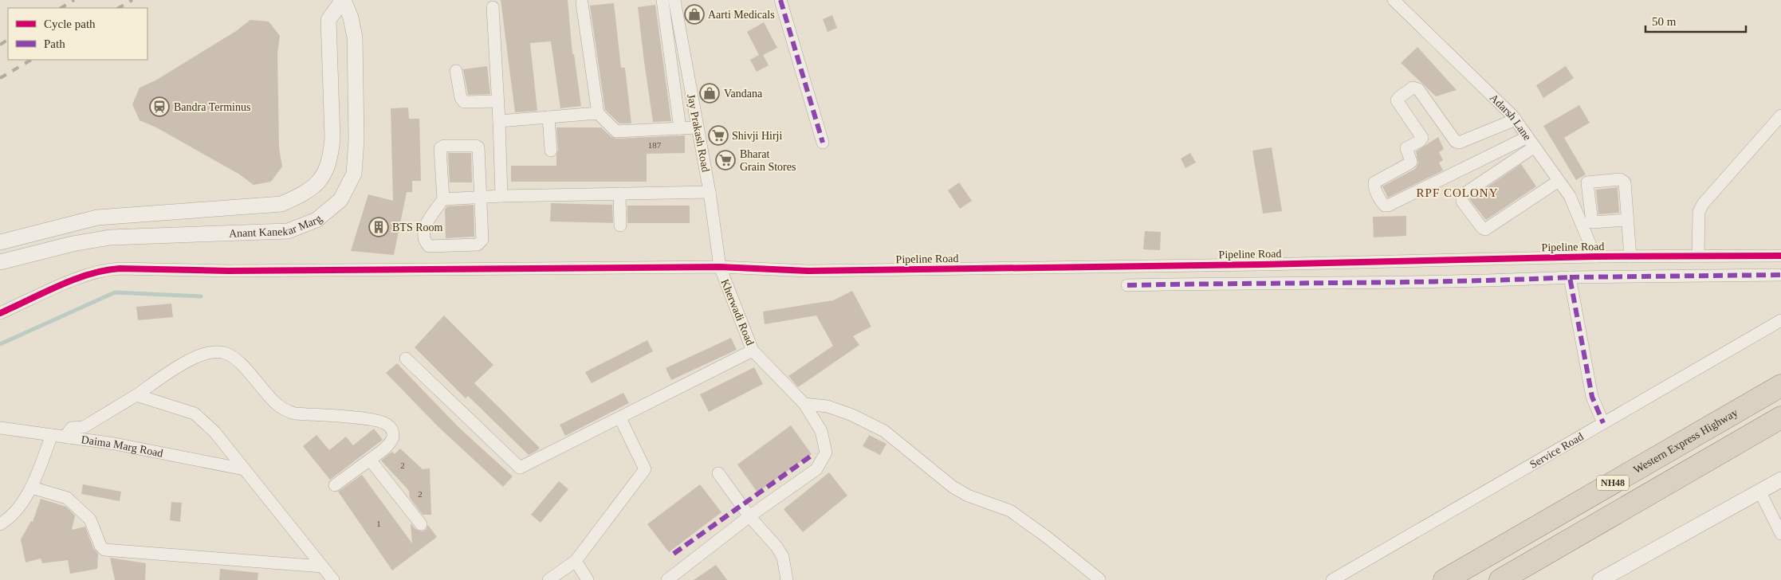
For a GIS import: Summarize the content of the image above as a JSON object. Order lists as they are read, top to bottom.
{
  "streets": {
    "highway": ["Western Express Highway", "NH48"],
    "street": [
      "Adarsh Lane",
      "Jay Prakash Road",
      "Anant Kanekar Marg",
      "Pipeline Road",
      "Kherwadi Road",
      "Daima Marg Road",
      "Service Road"
    ]
  },
  "crossings": [
    ["Adarsh Lane", "Pipeline Road"],
    ["Jay Prakash Road", "Pipeline Road"],
    ["Jay Prakash Road", "Kherwadi Road"],
    ["Pipeline Road", "Kherwadi Road"]
  ],
  "districts": ["RPF COLONY"],
  "places": {
    "shop": ["Aarti Medicals", "Vandana"],
    "station": ["Bandra Terminus"],
    "supermarket": ["Shivji Hirji", "Bharat Grain Stores"],
    "building": ["BTS Room"]
  },
  "house_numbers": [
    "187",
    "2",
    "2",
    "1"
  ],
  "legend": ["Cycle path", "Path"],
  "scale_bar": "50 m"
}
